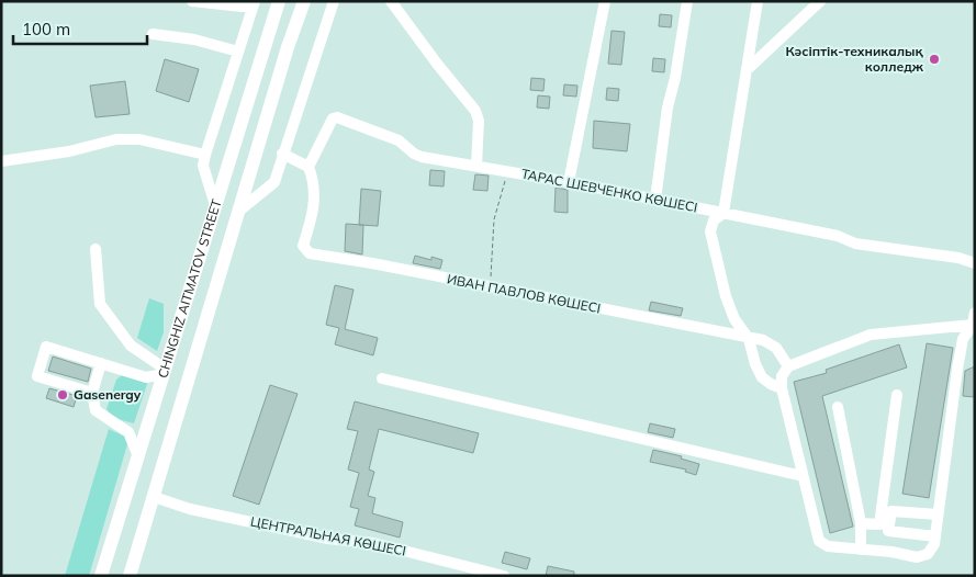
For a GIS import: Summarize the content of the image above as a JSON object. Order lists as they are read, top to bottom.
{
  "streets": {
    "main road": ["CHINGHIZ AITMATOV STREET"],
    "street": ["ТАРАС ШЕВЧЕНКО КӨШЕСІ", "ИВАН ПАВЛОВ КӨШЕСІ", "ЦЕНТРАЛЬНАЯ КӨШЕСІ"]
  },
  "crossings": [
    ["ТАРАС ШЕВЧЕНКО КӨШЕСІ", "ИВАН ПАВЛОВ КӨШЕСІ"],
    ["CHINGHIZ AITMATOV STREET", "ЦЕНТРАЛЬНАЯ КӨШЕСІ"]
  ],
  "places": ["Кәсіптік-техникалық колледж", "Gasenergy"],
  "scale_bar": "100 m"
}
